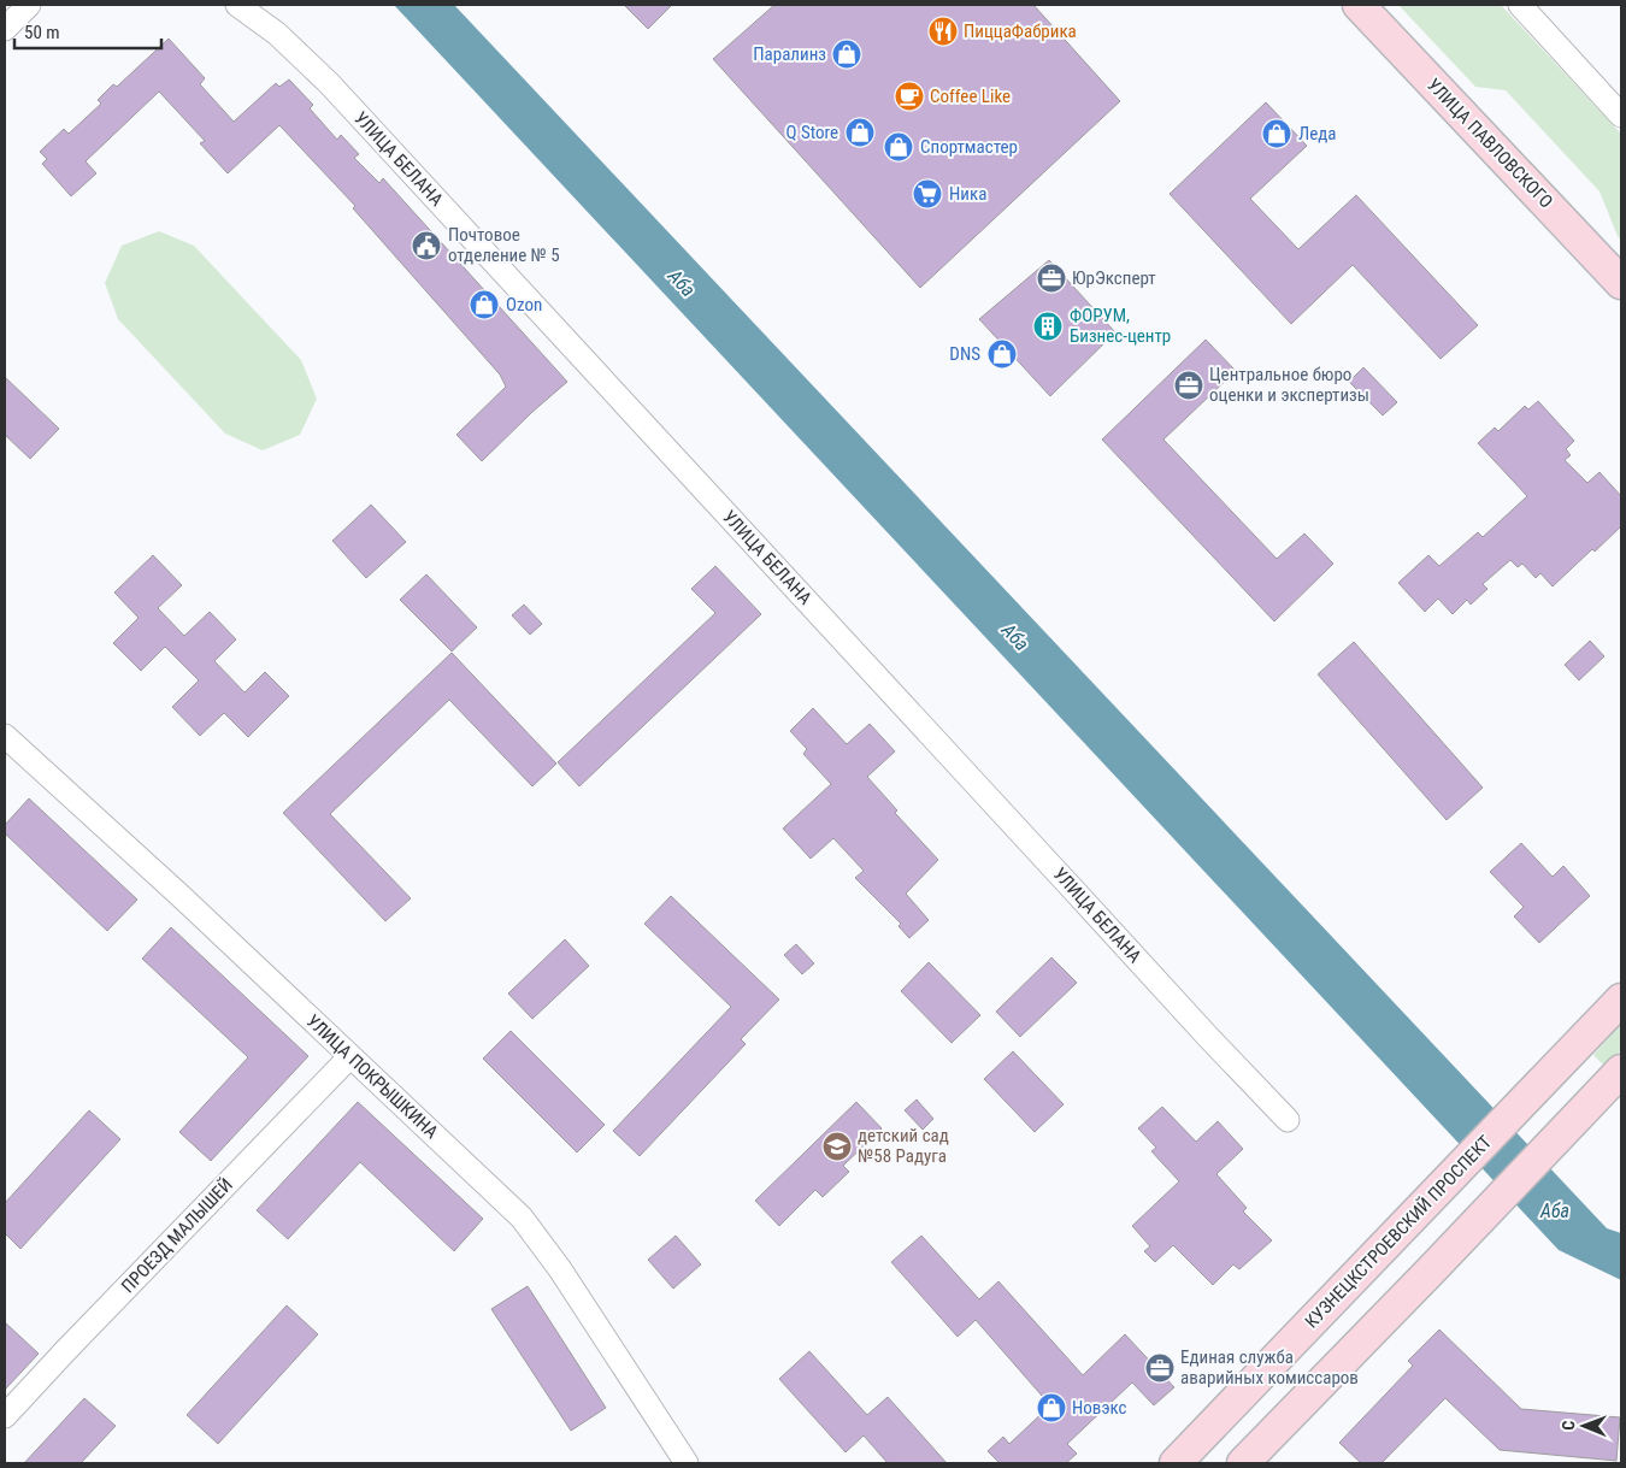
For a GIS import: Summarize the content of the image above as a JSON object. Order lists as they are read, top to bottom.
{
  "streets": {
    "main road": ["УЛИЦА ПАВЛОВСКОГО", "КУЗНЕЦКСТРОЕВСКИЙ ПРОСПЕКТ"],
    "street": ["УЛИЦА БЕЛАНА", "УЛИЦА ПОКРЫШКИНА", "ПРОЕЗД МАЛЫШЕЙ"]
  },
  "crossings": [
    ["УЛИЦА ПОКРЫШКИНА", "ПРОЕЗД МАЛЫШЕЙ"]
  ],
  "water": ["Аба"],
  "places": {
    "restaurant": ["ПиццаФабрика"],
    "shop": [
      "Паралинз",
      "Q Store",
      "Леда",
      "Спортмастер",
      "Ozon",
      "DNS",
      "Новэкс"
    ],
    "cafe": ["Coffee Like"],
    "supermarket": ["Ника"],
    "public building": ["Почтовое отделение № 5"],
    "office": ["ЮрЭксперт", "Центральное бюро оценки и экспертизы", "Единая служба аварийных комиссаров"],
    "building": ["ФОРУМ, Бизнес-центр"],
    "school or university": ["детский сад №58 Радуга"]
  },
  "scale_bar": "50 m",
  "north": "left"
}
